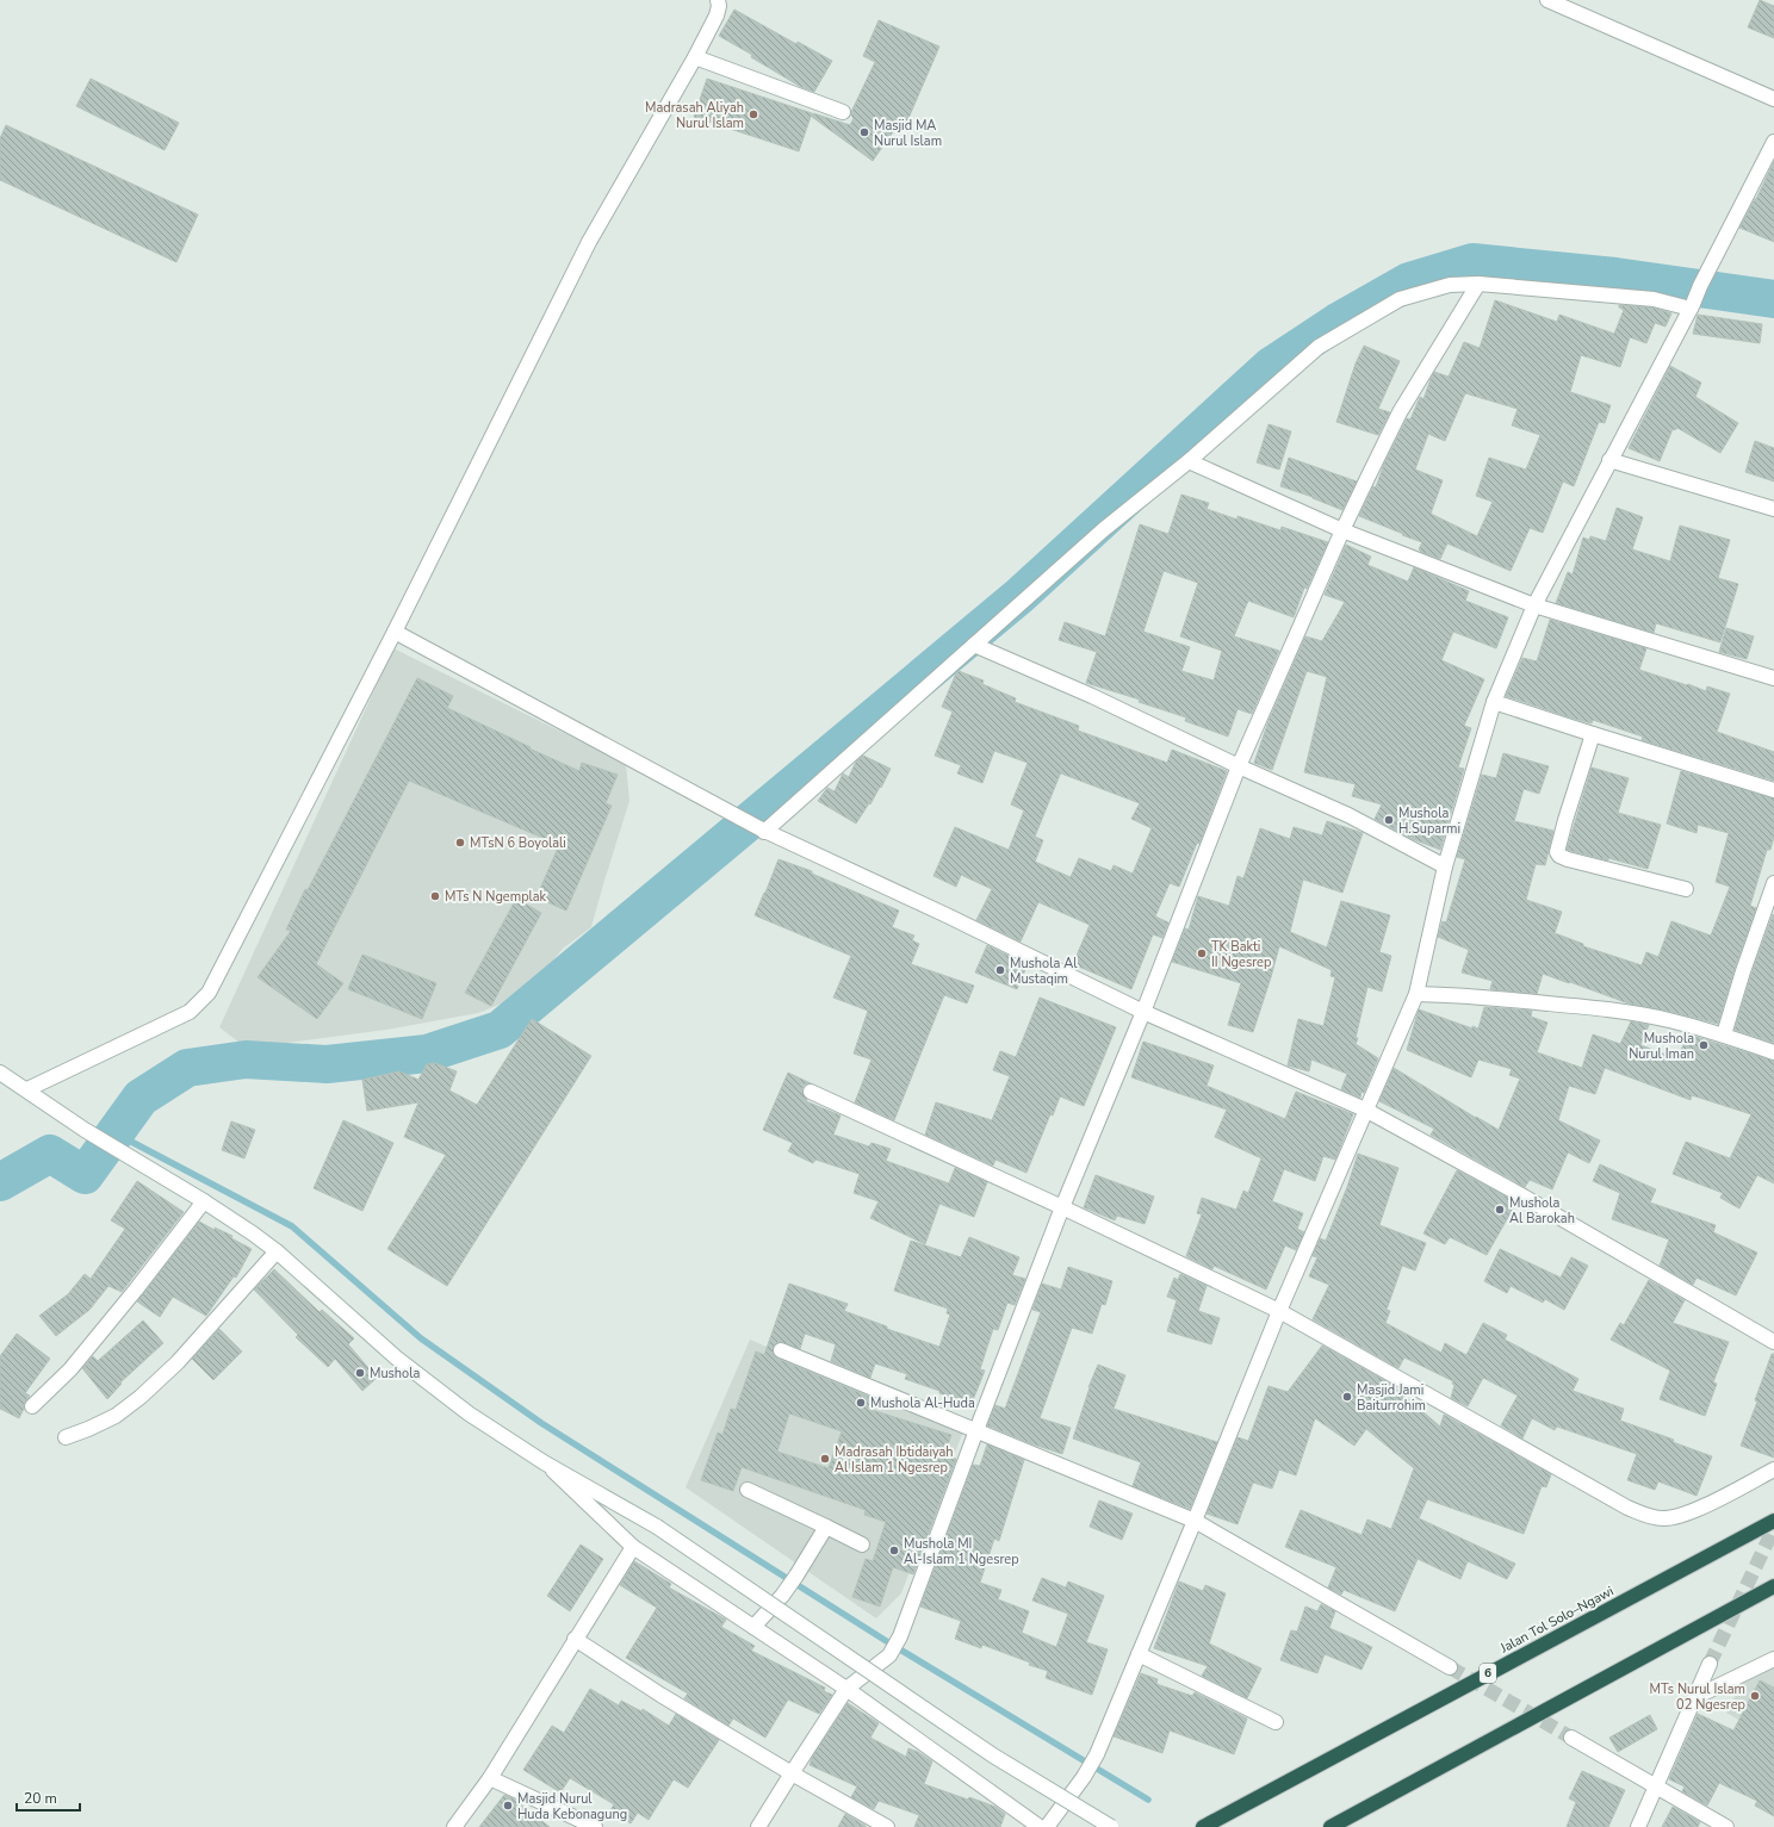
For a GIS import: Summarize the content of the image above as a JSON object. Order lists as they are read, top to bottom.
{
  "streets": {
    "highway": ["Jalan Tol Solo–Ngawi", "6"]
  },
  "places": [
    "Madrasah Aliyah Nurul Islam",
    "Masjid MA Nurul Islam",
    "Mushola H.Suparmi",
    "MTsN 6 Boyolali",
    "MTs N Ngemplak",
    "TK Bakti II Ngesrep",
    "Mushola Al Mustaqim",
    "Mushola Nurul Iman",
    "Mushola Al Barokah",
    "Mushola",
    "Masjid Jami Baiturrohim",
    "Mushola Al-Huda",
    "Madrasah Ibtidaiyah Al Islam 1 Ngesrep",
    "Mushola MI Al-Islam 1 Ngesrep",
    "MTs Nurul Islam 02 Ngesrep",
    "Masjid Nurul Huda Kebonagung"
  ],
  "scale_bar": "20 m"
}
